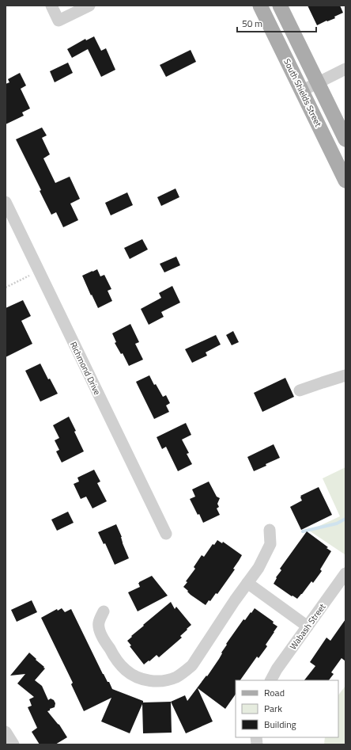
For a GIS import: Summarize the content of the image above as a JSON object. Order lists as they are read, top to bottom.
{
  "streets": {
    "main road": ["South Shields Street"],
    "street": ["Richmond Drive", "Wabash Street"]
  },
  "legend": ["Road", "Park", "Building"],
  "scale_bar": "50 m"
}
